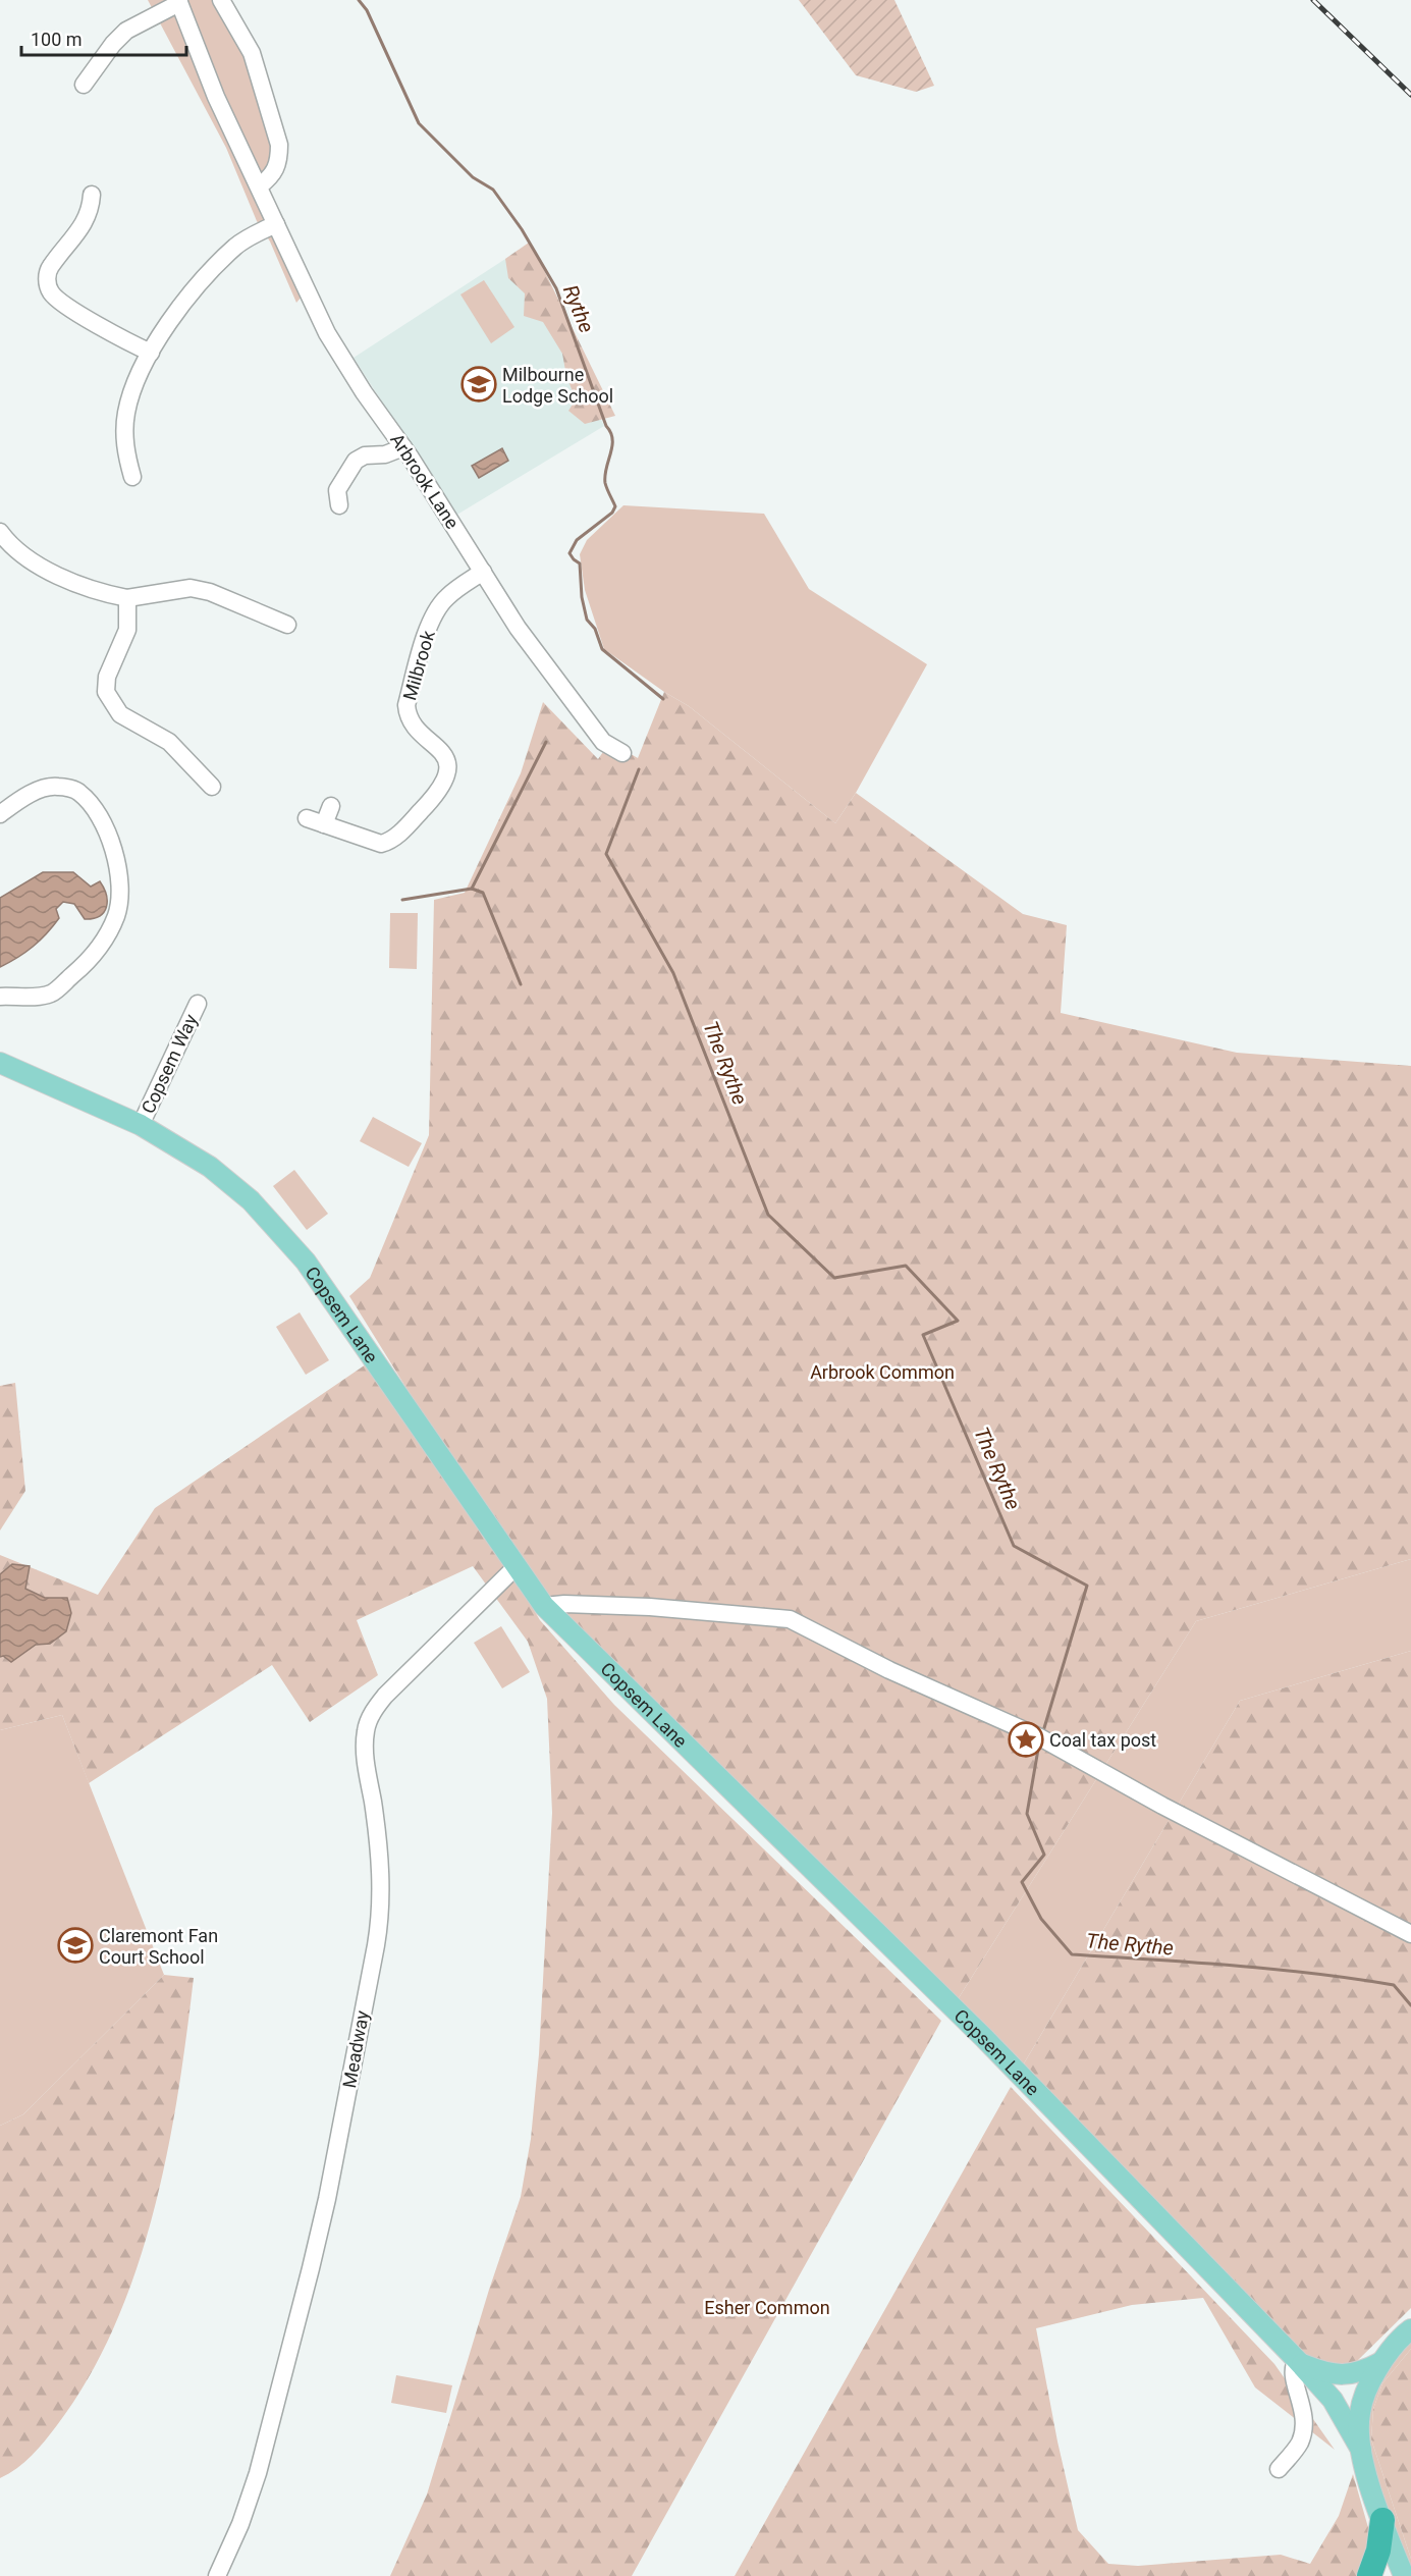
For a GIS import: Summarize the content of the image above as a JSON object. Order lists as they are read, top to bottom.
{
  "streets": {
    "main road": ["Copsem Lane"],
    "street": [
      "Arbrook Lane",
      "Milbrook",
      "Copsem Way",
      "Meadway"
    ]
  },
  "crossings": [
    ["Arbrook Lane", "Milbrook"],
    ["Copsem Way", "Copsem Lane"],
    ["Copsem Lane", "Meadway"]
  ],
  "water": ["Rythe", "The Rythe"],
  "parks": ["Arbrook Common", "Esher Common"],
  "places": {
    "school or university": ["Milbourne Lodge School", "Claremont Fan Court School"],
    "place": ["Coal tax post"]
  },
  "scale_bar": "100 m"
}
